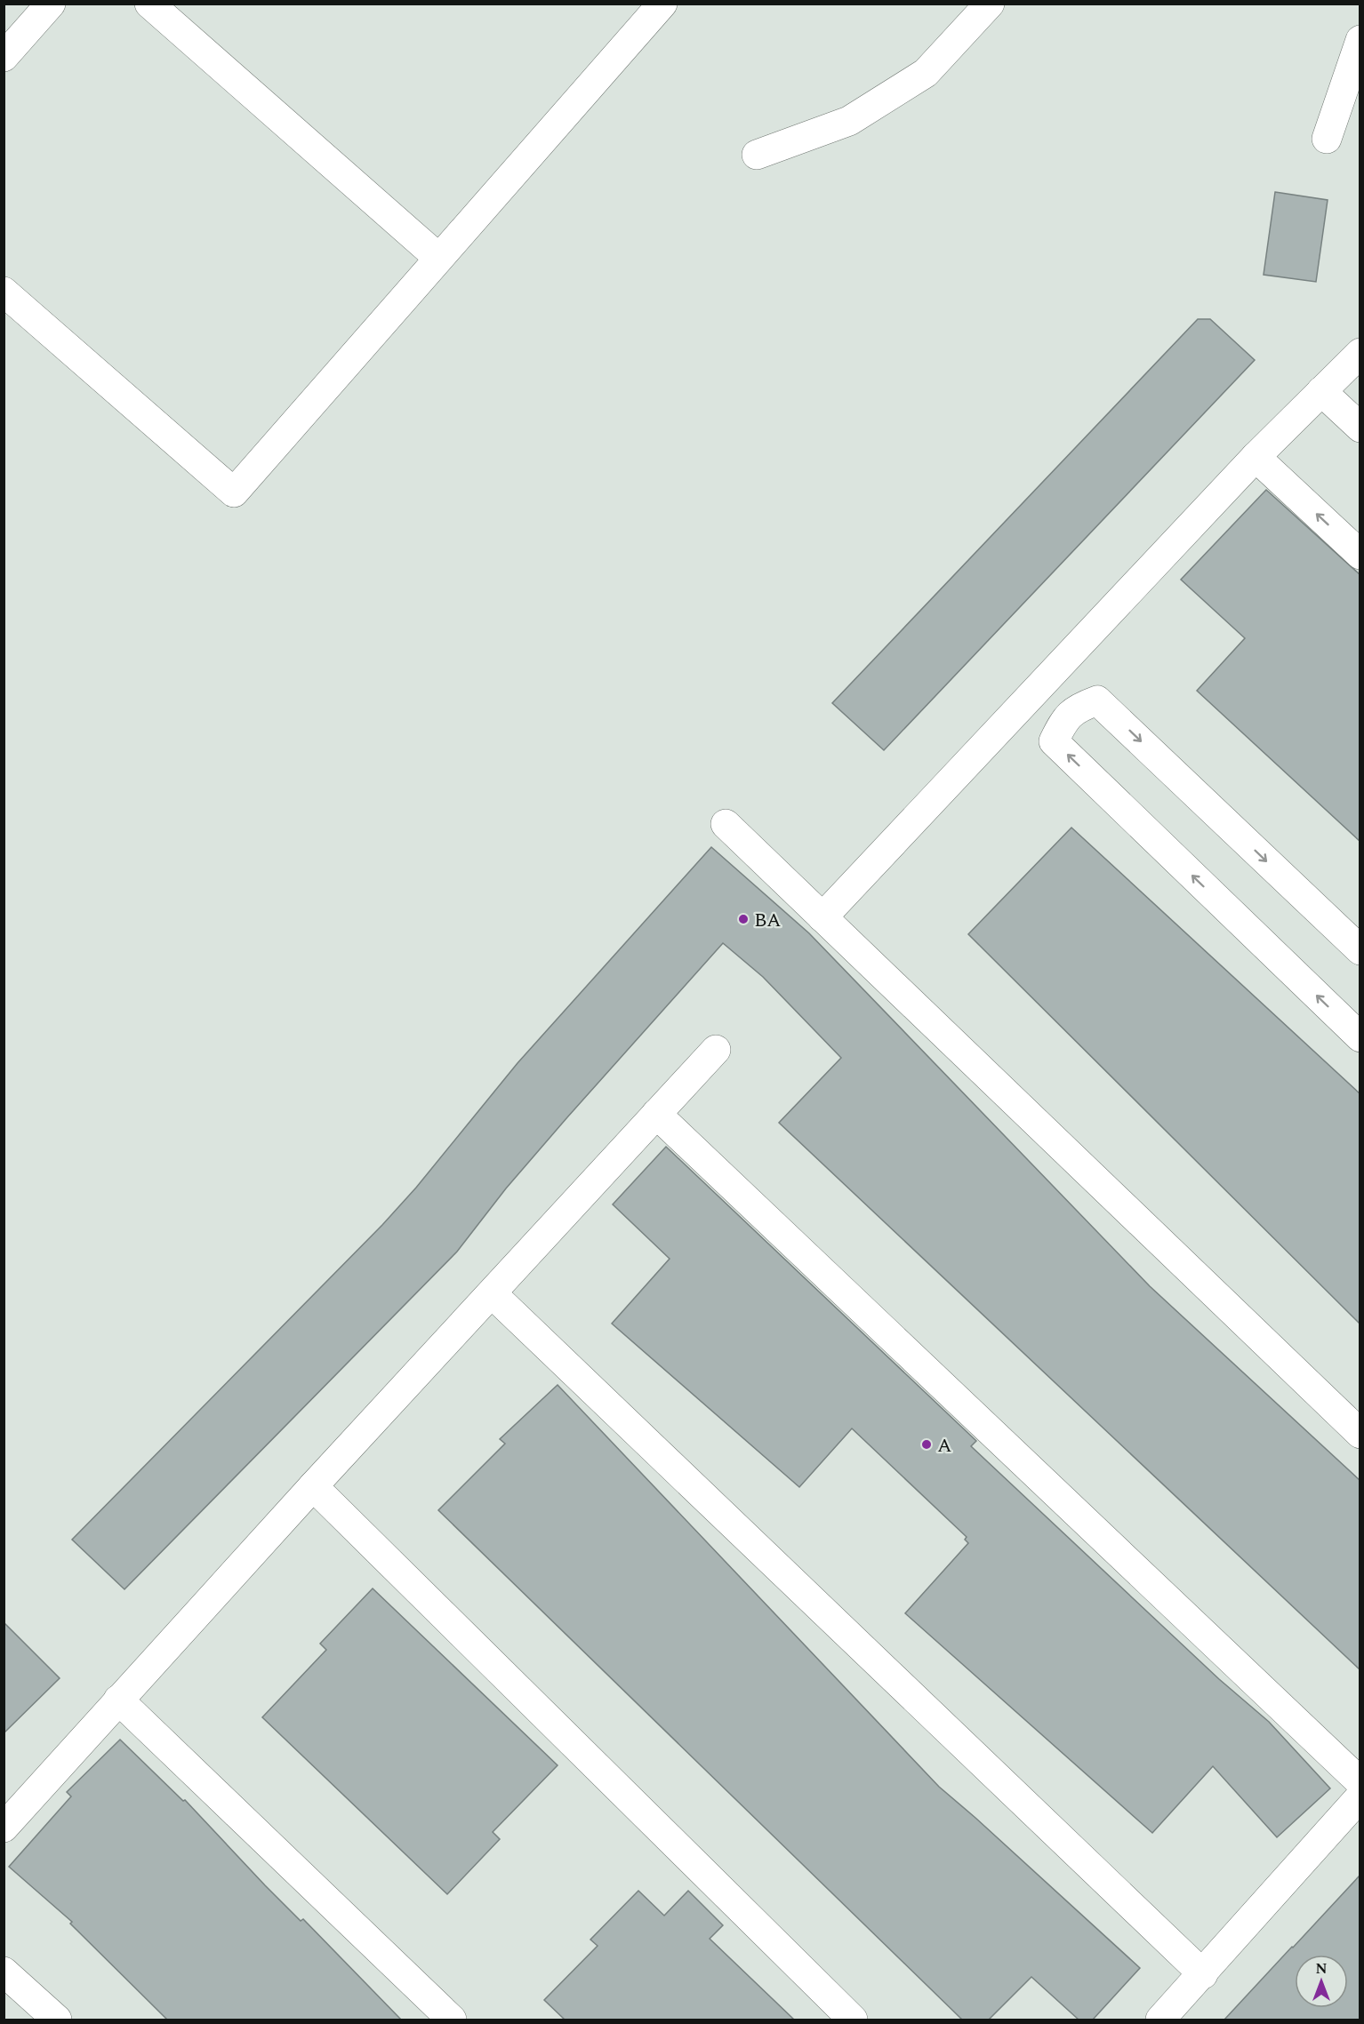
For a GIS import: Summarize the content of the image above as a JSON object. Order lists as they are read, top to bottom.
{
  "places": ["BA", "A"],
  "north": "top"
}
